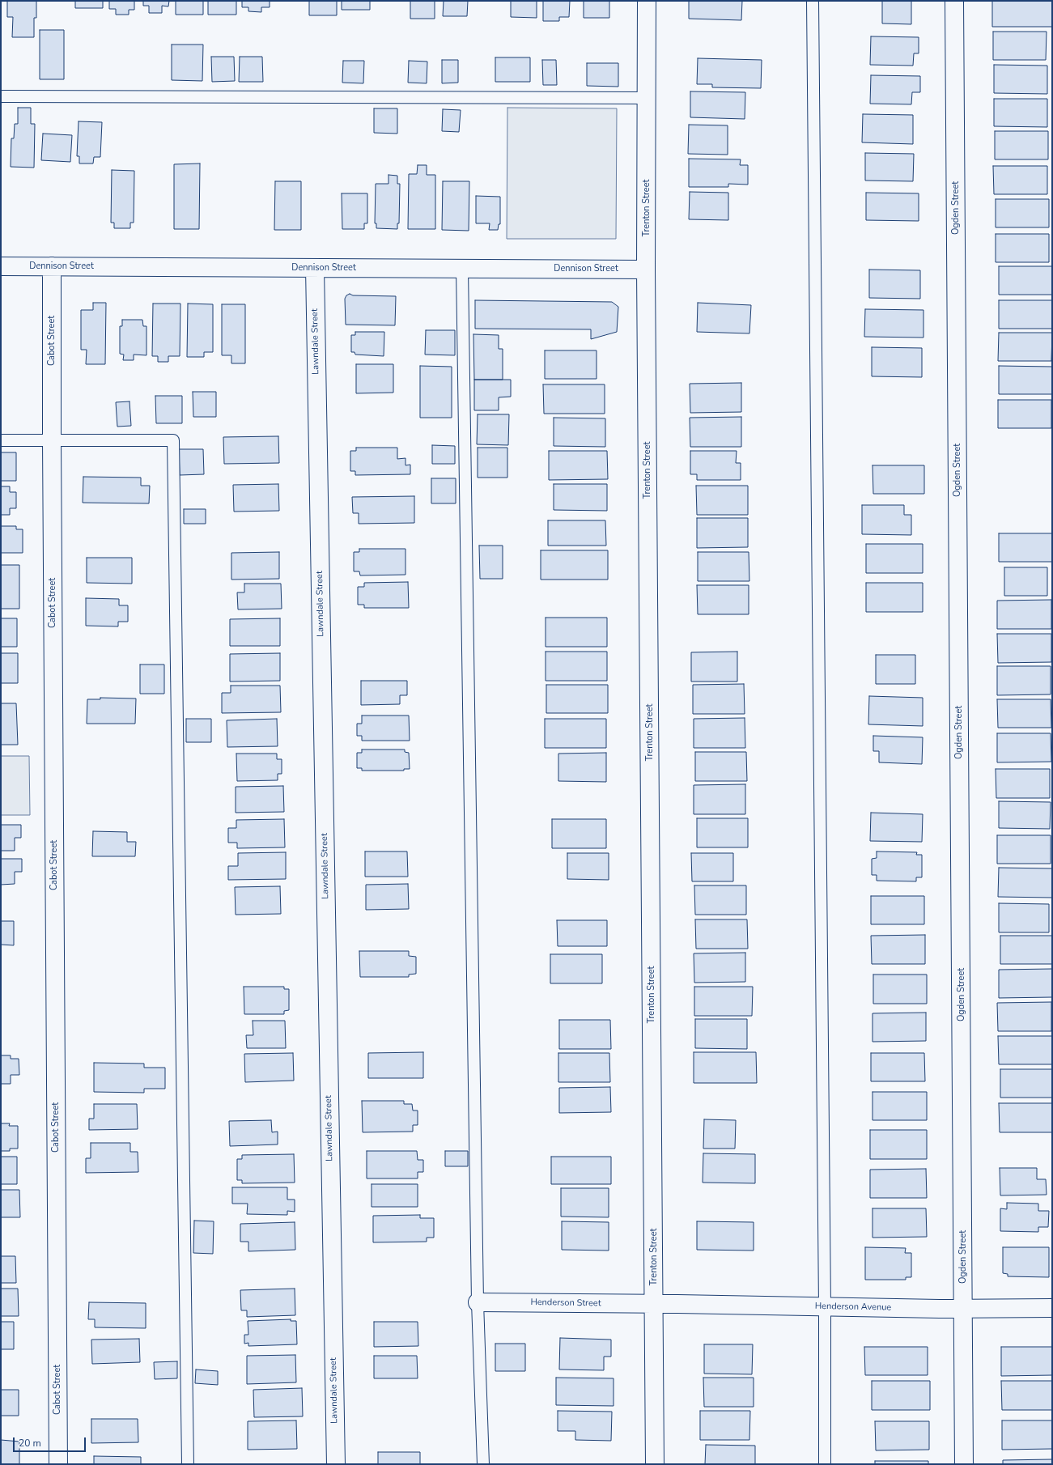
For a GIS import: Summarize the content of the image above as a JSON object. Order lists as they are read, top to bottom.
{
  "streets": {
    "street": [
      "Trenton Street",
      "Ogden Street",
      "Dennison Street",
      "Cabot Street",
      "Lawndale Street",
      "Henderson Street",
      "Henderson Avenue"
    ]
  },
  "crossings": [
    ["Trenton Street", "Dennison Street"],
    ["Trenton Street", "Henderson Street"],
    ["Trenton Street", "Henderson Avenue"],
    ["Ogden Street", "Henderson Avenue"],
    ["Dennison Street", "Cabot Street"],
    ["Dennison Street", "Lawndale Street"],
    ["Henderson Street", "Henderson Avenue"]
  ],
  "scale_bar": "20 m"
}
